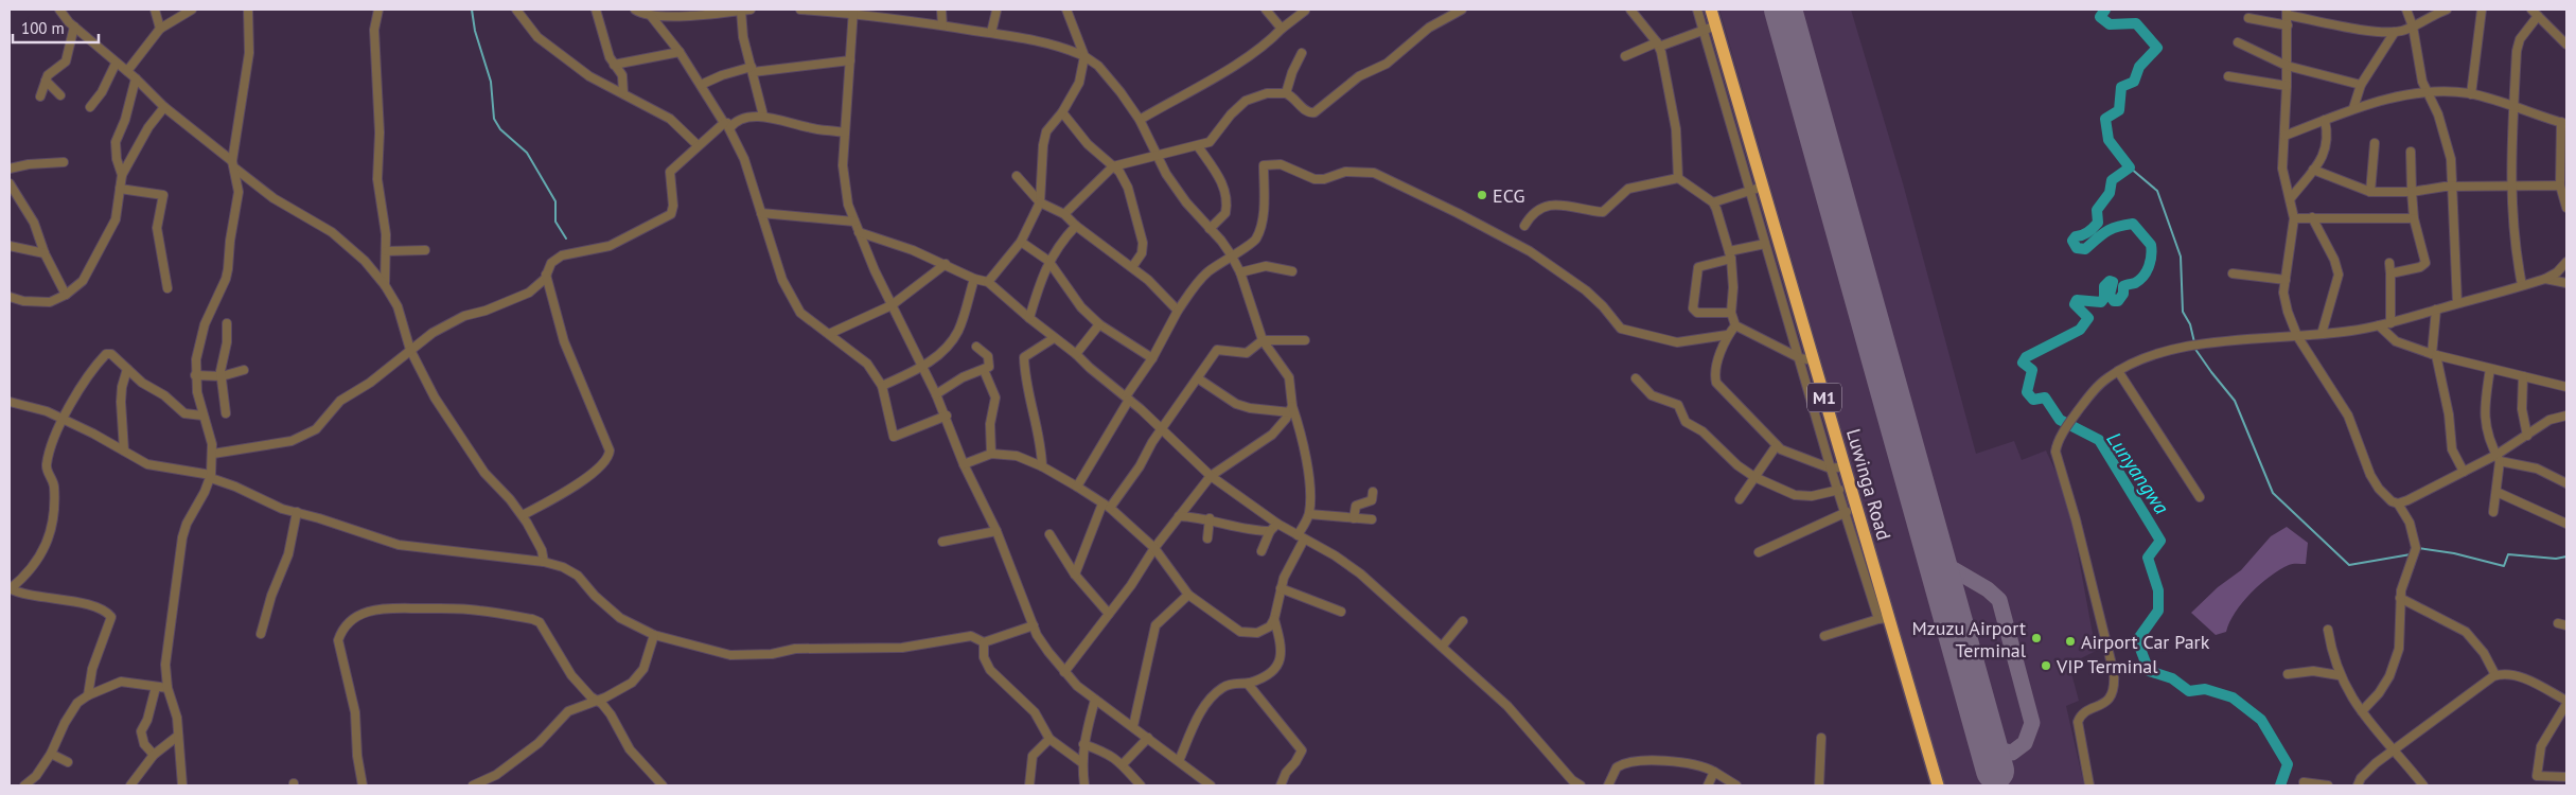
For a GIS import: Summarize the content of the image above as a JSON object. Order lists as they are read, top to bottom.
{
  "streets": {
    "highway": ["M1", "Luwinga Road"]
  },
  "water": ["Lunyangwa"],
  "places": [
    "ECG",
    "Mzuzu Airport Terminal",
    "Airport Car Park",
    "VIP Terminal"
  ],
  "scale_bar": "100 m"
}
